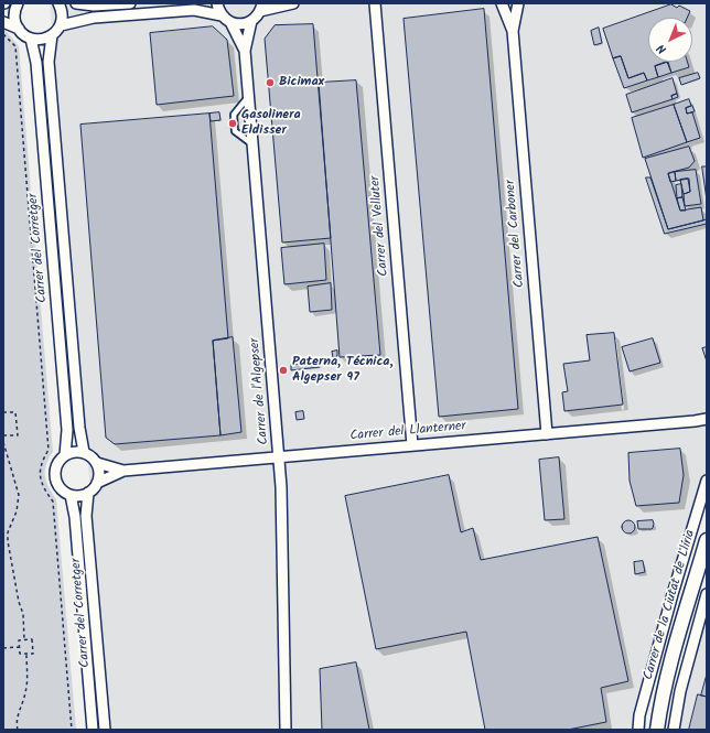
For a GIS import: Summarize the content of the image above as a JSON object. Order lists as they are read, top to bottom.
{
  "streets": {
    "street": [
      "Carrer del Velluter",
      "Carrer del Carboner",
      "Carrer del Corretger",
      "Carrer de l'Algepser",
      "Carrer del Llanterner",
      "Carrer de la Ciutat de Llíria"
    ]
  },
  "crossings": [
    ["Carrer del Velluter", "Carrer del Llanterner"],
    ["Carrer del Carboner", "Carrer del Llanterner"],
    ["Carrer del Corretger", "Carrer del Llanterner"],
    ["Carrer de l'Algepser", "Carrer del Llanterner"]
  ],
  "places": ["Bicimax", "Gasolinera Eldisser", "Paterna, Técnica, Algepser 97"],
  "north": "bottom left"
}
